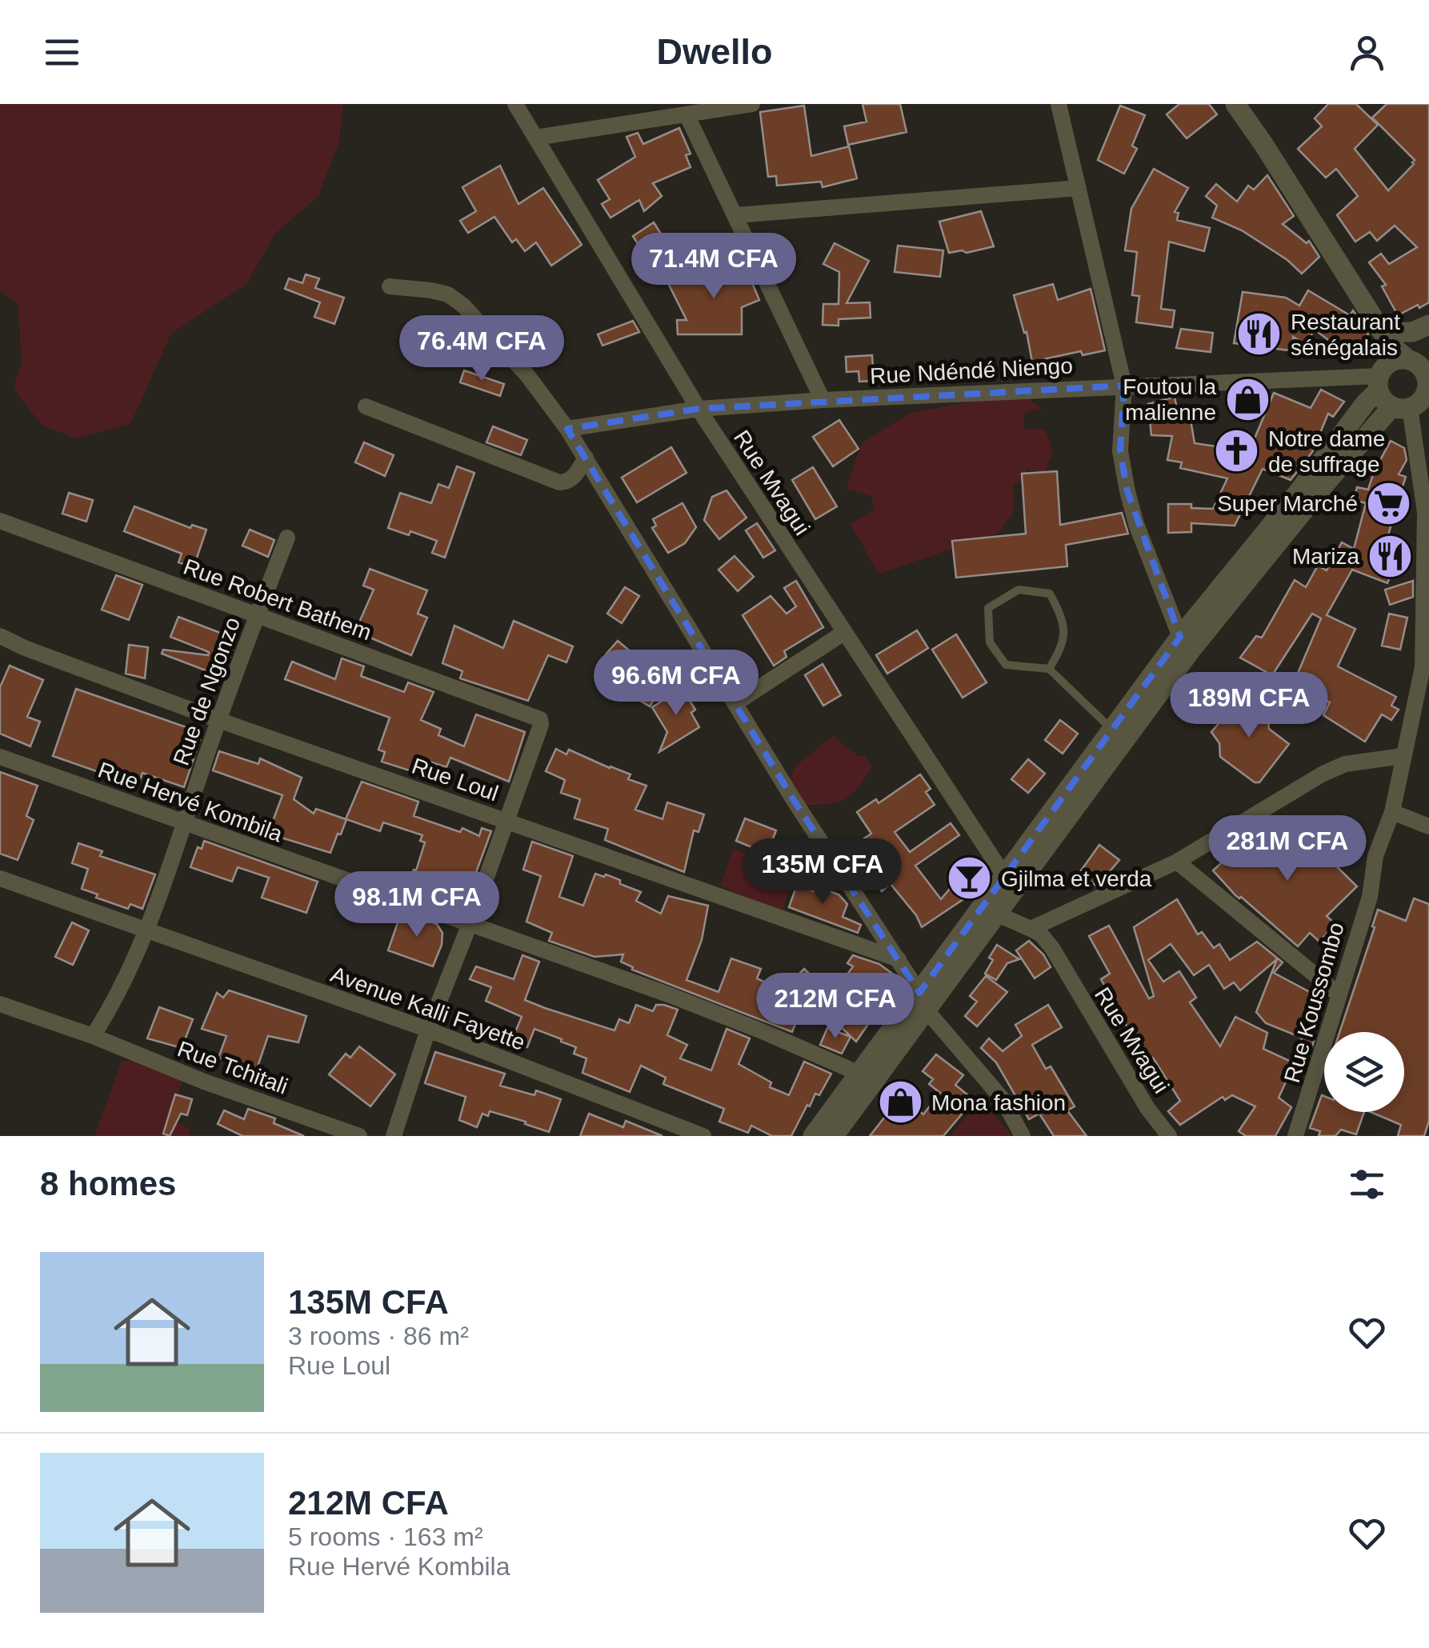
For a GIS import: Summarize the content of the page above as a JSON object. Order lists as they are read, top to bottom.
{
  "streets": {
    "street": [
      "Rue Ndéndé Niengo",
      "Rue Mvagui",
      "Rue Robert Bathem",
      "Rue de Ngonzo",
      "Rue Loul",
      "Rue Hervé Kombila",
      "Rue Koussombo",
      "Avenue Kalli Fayette",
      "Rue Tchitali"
    ]
  },
  "crossings": [
    ["Rue Ndéndé Niengo", "Rue Mvagui"],
    ["Rue Robert Bathem", "Rue de Ngonzo"],
    ["Rue Robert Bathem", "Rue Loul"],
    ["Rue de Ngonzo", "Rue Loul"],
    ["Rue de Ngonzo", "Rue Hervé Kombila"],
    ["Rue de Ngonzo", "Avenue Kalli Fayette"],
    ["Rue de Ngonzo", "Rue Tchitali"]
  ],
  "places": {
    "restaurant": ["Restaurant sénégalais", "Mariza"],
    "shop": ["Foutou la malienne", "Mona fashion"],
    "church": ["Notre dame de suffrage"],
    "supermarket": ["Super Marché"],
    "bar": ["Gjilma et verda"]
  },
  "page": {
    "header": "Dwello",
    "price": [
      "71.4M CFA",
      "76.4M CFA",
      "96.6M CFA",
      "189M CFA",
      "281M CFA",
      "135M CFA",
      "98.1M CFA",
      "212M CFA"
    ],
    "heading": "8 homes",
    "list": [
      {
        "name": "135M CFA",
        "note": "3 rooms · 86 m² · Rue Loul"
      },
      {
        "name": "212M CFA",
        "note": "5 rooms · 163 m² · Rue Hervé Kombila"
      }
    ]
  }
}
